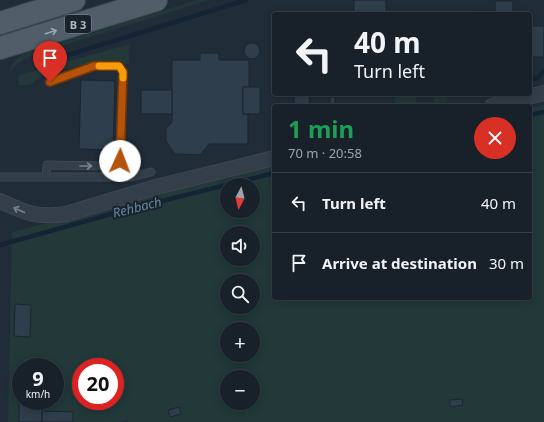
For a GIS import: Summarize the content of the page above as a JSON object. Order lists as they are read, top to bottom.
{
  "streets": {
    "main road": ["B 3"]
  },
  "water": ["Rehbach"],
  "north": "bottom",
  "page": {
    "turn": ["40 m", "Turn left"],
    "heading": ["1 min", "70 m · 20:58"],
    "list": [
      {
        "name": "Turn left",
        "value": "40 m"
      },
      {
        "name": "Arrive at destination",
        "value": "30 m"
      }
    ],
    "map_buttons": ["+", "−"],
    "speed": "9 km/h",
    "limit": "20"
  }
}
